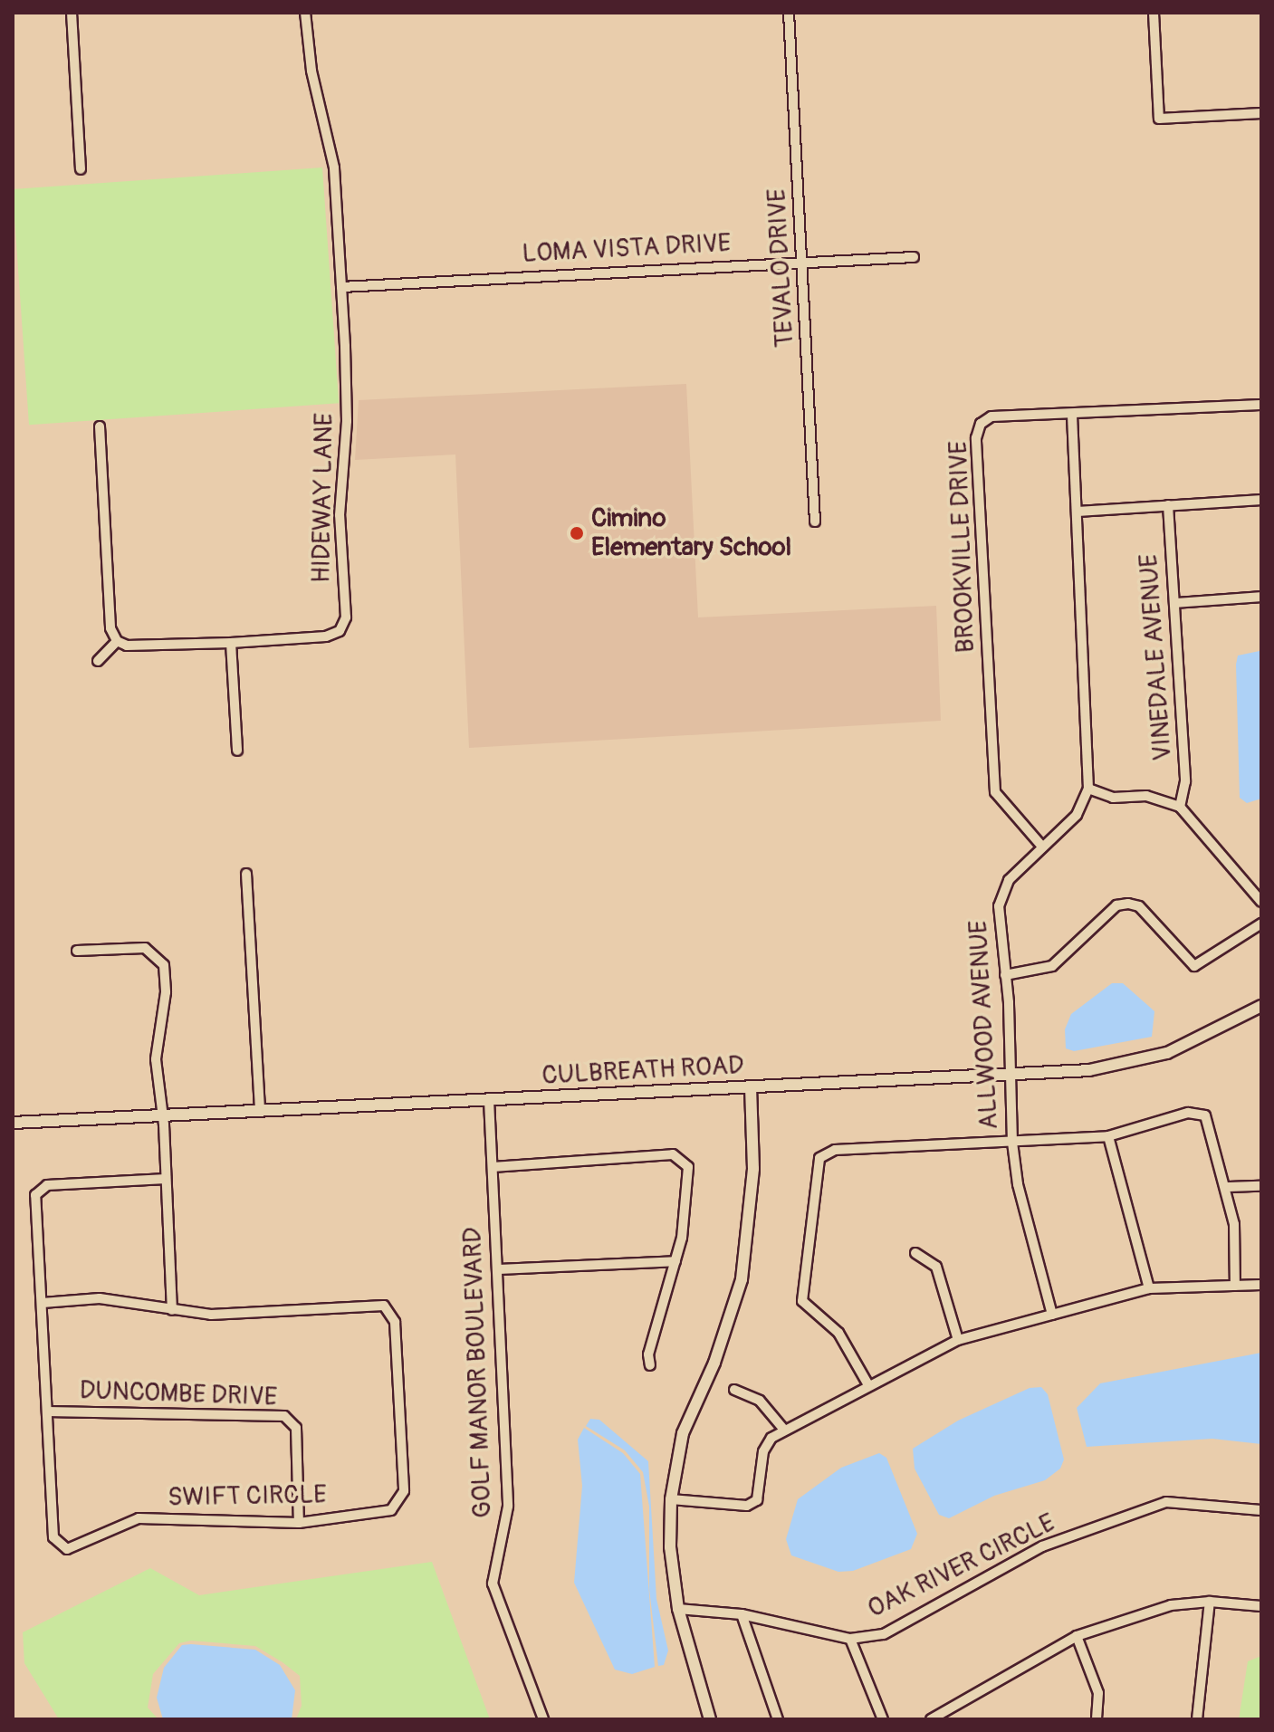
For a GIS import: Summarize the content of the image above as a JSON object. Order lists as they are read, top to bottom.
{
  "streets": {
    "street": [
      "LOMA VISTA DRIVE",
      "TEVALO DRIVE",
      "HIDEWAY LANE",
      "BROOKVILLE DRIVE",
      "VINEDALE AVENUE",
      "ALLWOOD AVENUE",
      "CULBREATH ROAD",
      "GOLF MANOR BOULEVARD",
      "DUNCOMBE DRIVE",
      "SWIFT CIRCLE",
      "OAK RIVER CIRCLE"
    ]
  },
  "crossings": [
    ["LOMA VISTA DRIVE", "TEVALO DRIVE"],
    ["LOMA VISTA DRIVE", "HIDEWAY LANE"],
    ["BROOKVILLE DRIVE", "ALLWOOD AVENUE"],
    ["ALLWOOD AVENUE", "CULBREATH ROAD"],
    ["CULBREATH ROAD", "GOLF MANOR BOULEVARD"],
    ["DUNCOMBE DRIVE", "SWIFT CIRCLE"]
  ],
  "places": ["Cimino Elementary School"]
}
